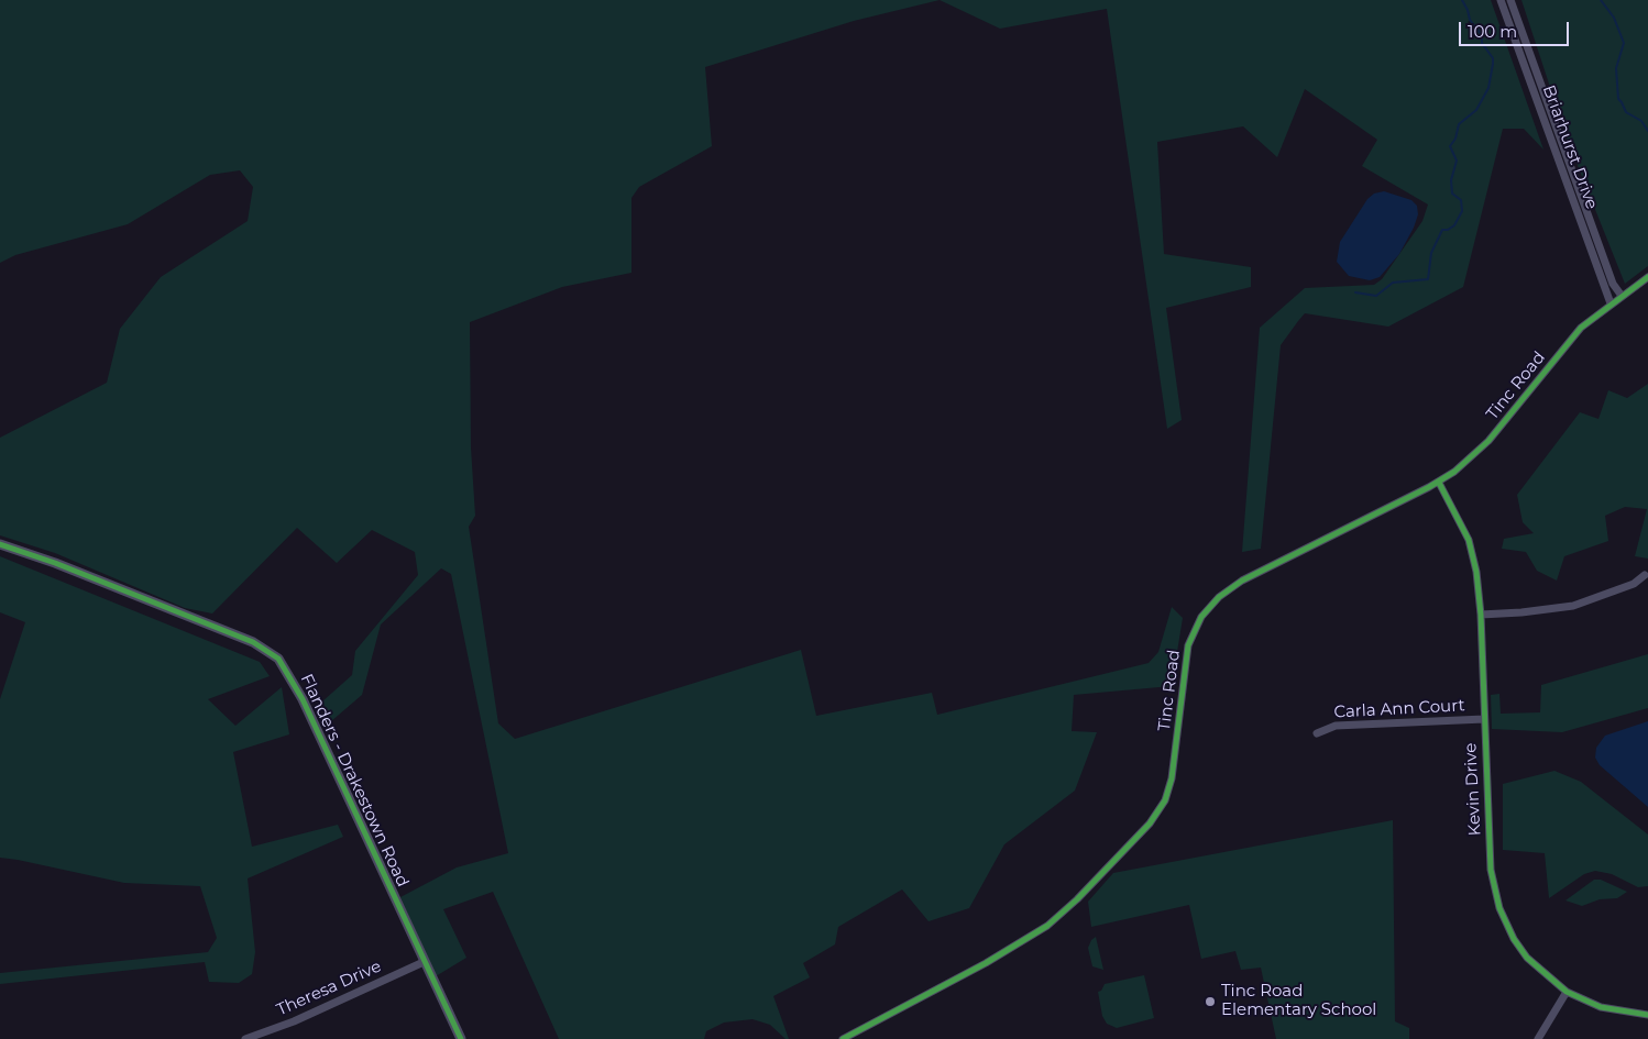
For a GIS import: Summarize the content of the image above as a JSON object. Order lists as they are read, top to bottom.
{
  "streets": {
    "street": [
      "Briarhurst Drive",
      "Tinc Road",
      "Carla Ann Court",
      "Flanders - Drakestown Road",
      "Kevin Drive",
      "Theresa Drive"
    ]
  },
  "crossings": [
    ["Briarhurst Drive", "Tinc Road"],
    ["Tinc Road", "Kevin Drive"],
    ["Carla Ann Court", "Kevin Drive"],
    ["Flanders - Drakestown Road", "Theresa Drive"]
  ],
  "places": ["Tinc Road Elementary School"],
  "scale_bar": "100 m"
}
